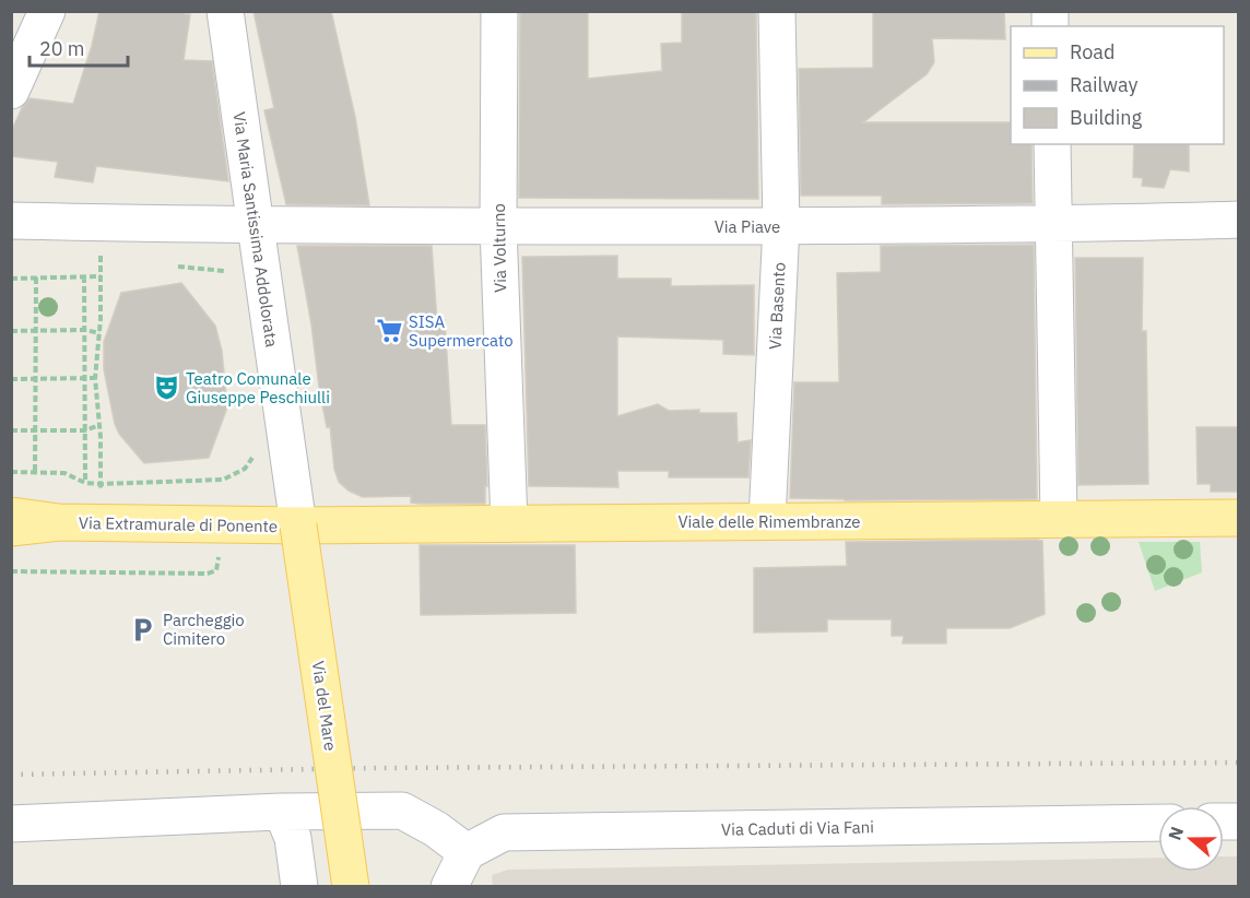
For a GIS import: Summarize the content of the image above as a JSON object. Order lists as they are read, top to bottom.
{
  "streets": {
    "main road": ["Viale delle Rimembranze", "Via Extramurale di Ponente", "Via del Mare"],
    "street": [
      "Via Piave",
      "Via Maria Santissima Addolorata",
      "Via Volturno",
      "Via Basento",
      "Via Caduti di Via Fani"
    ]
  },
  "crossings": [
    ["Via Piave", "Via Maria Santissima Addolorata"],
    ["Via Piave", "Via Volturno"],
    ["Via Piave", "Via Basento"],
    ["Via Maria Santissima Addolorata", "Viale delle Rimembranze"],
    ["Via Maria Santissima Addolorata", "Via Extramurale di Ponente"],
    ["Via Maria Santissima Addolorata", "Via del Mare"],
    ["Via Volturno", "Viale delle Rimembranze"],
    ["Via Basento", "Viale delle Rimembranze"],
    ["Viale delle Rimembranze", "Via Extramurale di Ponente"],
    ["Viale delle Rimembranze", "Via del Mare"],
    ["Via Extramurale di Ponente", "Via del Mare"]
  ],
  "places": {
    "supermarket": ["SISA Supermercato"],
    "theatre": ["Teatro Comunale Giuseppe Peschiulli"],
    "parking": ["Parcheggio Cimitero"]
  },
  "legend": ["Road", "Railway", "Building"],
  "scale_bar": "20 m",
  "north": "left"
}
